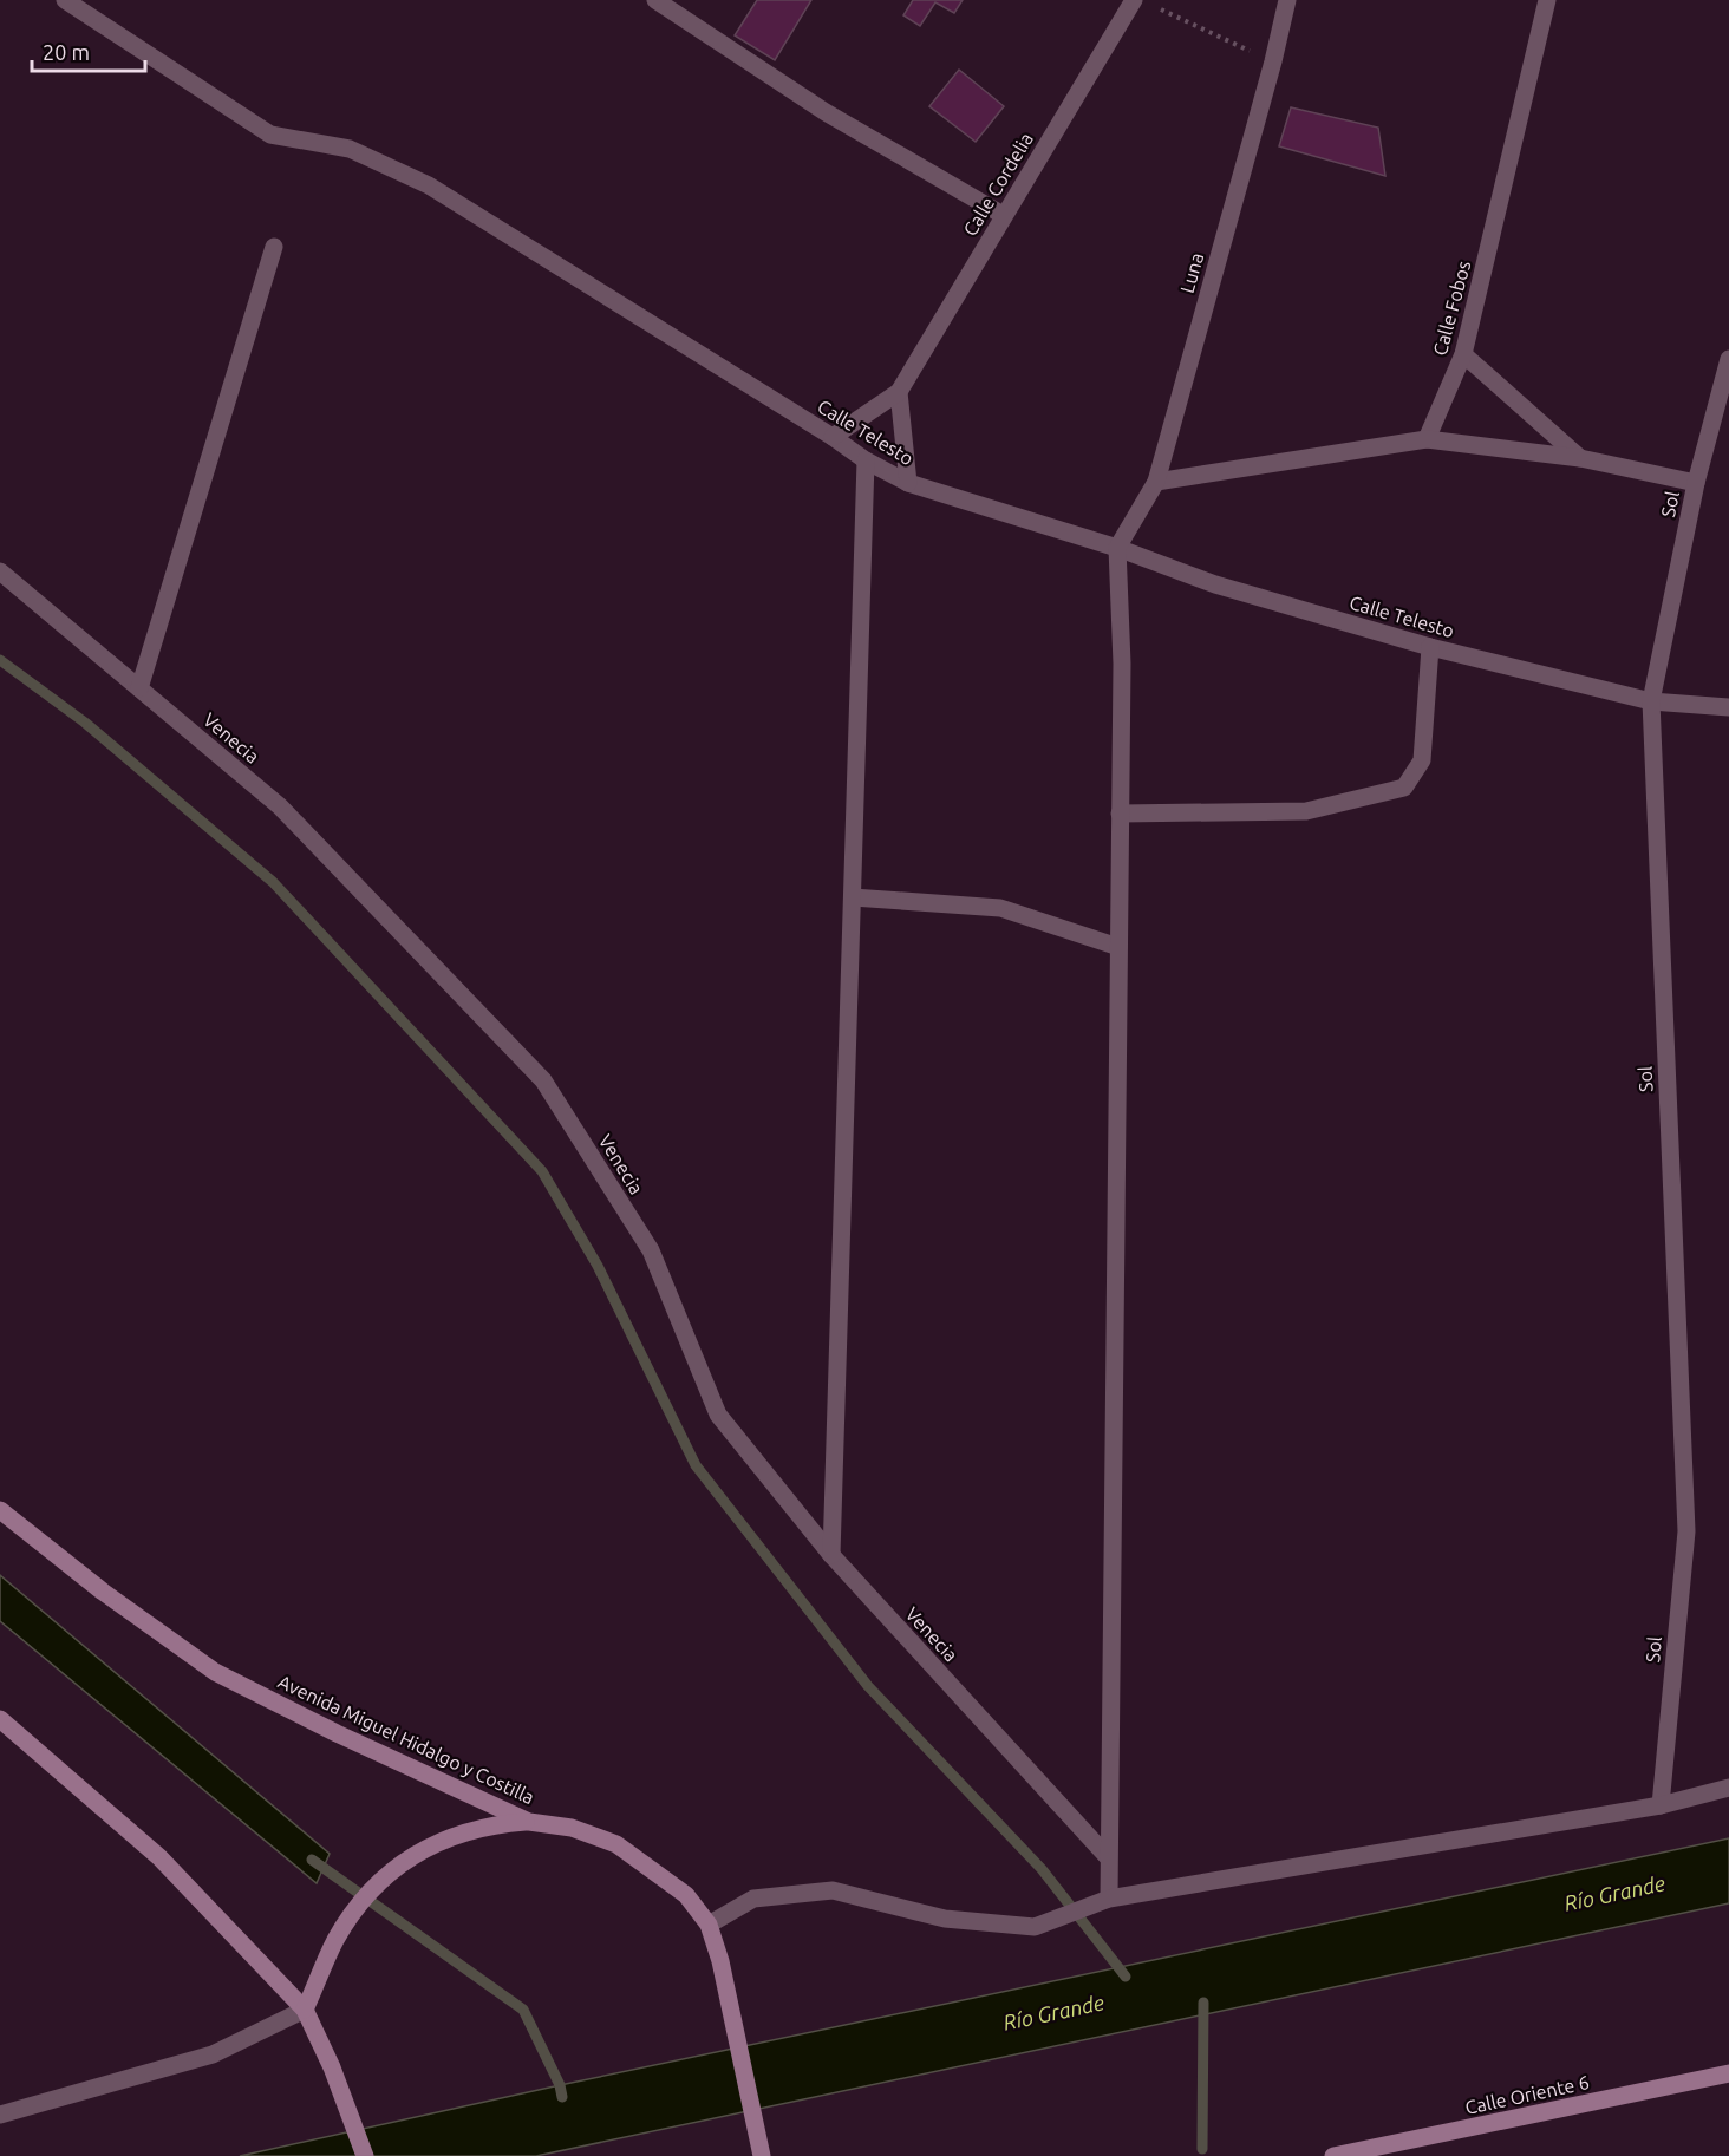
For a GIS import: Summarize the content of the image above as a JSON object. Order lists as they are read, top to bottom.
{
  "streets": {
    "main road": ["Avenida Miguel Hidalgo y Costilla", "Calle Oriente 6"],
    "street": [
      "Calle Cordelia",
      "Luna",
      "Calle Fobos",
      "Calle Telesto",
      "Sol",
      "Venecia"
    ]
  },
  "crossings": [
    ["Calle Cordelia", "Calle Telesto"],
    ["Luna", "Calle Telesto"],
    ["Calle Telesto", "Sol"]
  ],
  "water": ["Río Grande"],
  "scale_bar": "20 m"
}
